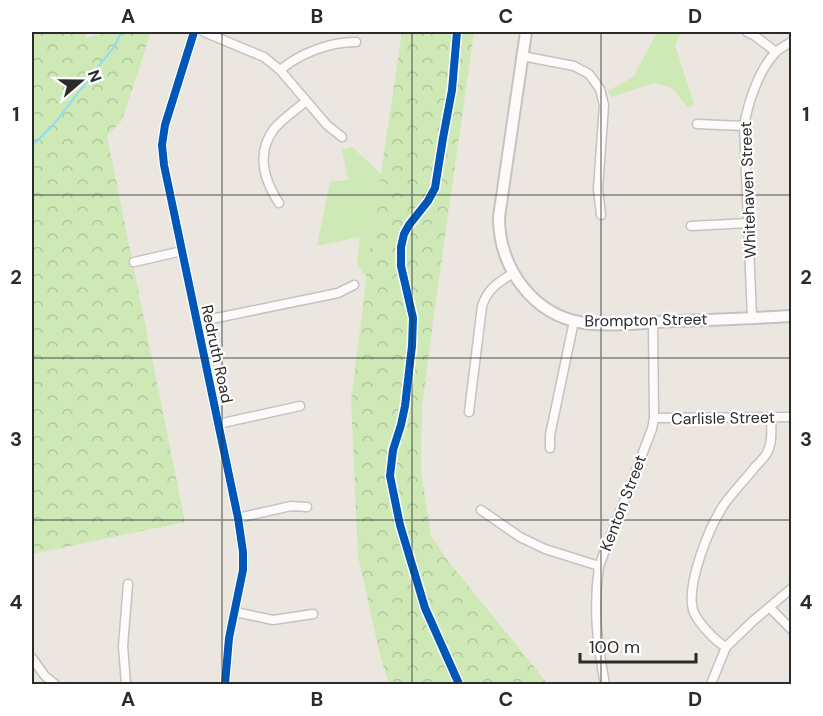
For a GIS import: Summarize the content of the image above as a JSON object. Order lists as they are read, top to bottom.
{
  "streets": {
    "street": [
      "Whitehaven Street",
      "Brompton Street",
      "Redruth Road",
      "Carlisle Street",
      "Kenton Street"
    ]
  },
  "crossings": [
    ["Whitehaven Street", "Brompton Street"],
    ["Brompton Street", "Kenton Street"],
    ["Carlisle Street", "Kenton Street"]
  ],
  "scale_bar": "100 m",
  "north": "right",
  "grid": {
    "columns": [
      "A",
      "B",
      "C",
      "D"
    ],
    "rows": [
      "1",
      "2",
      "3",
      "4"
    ]
  }
}
